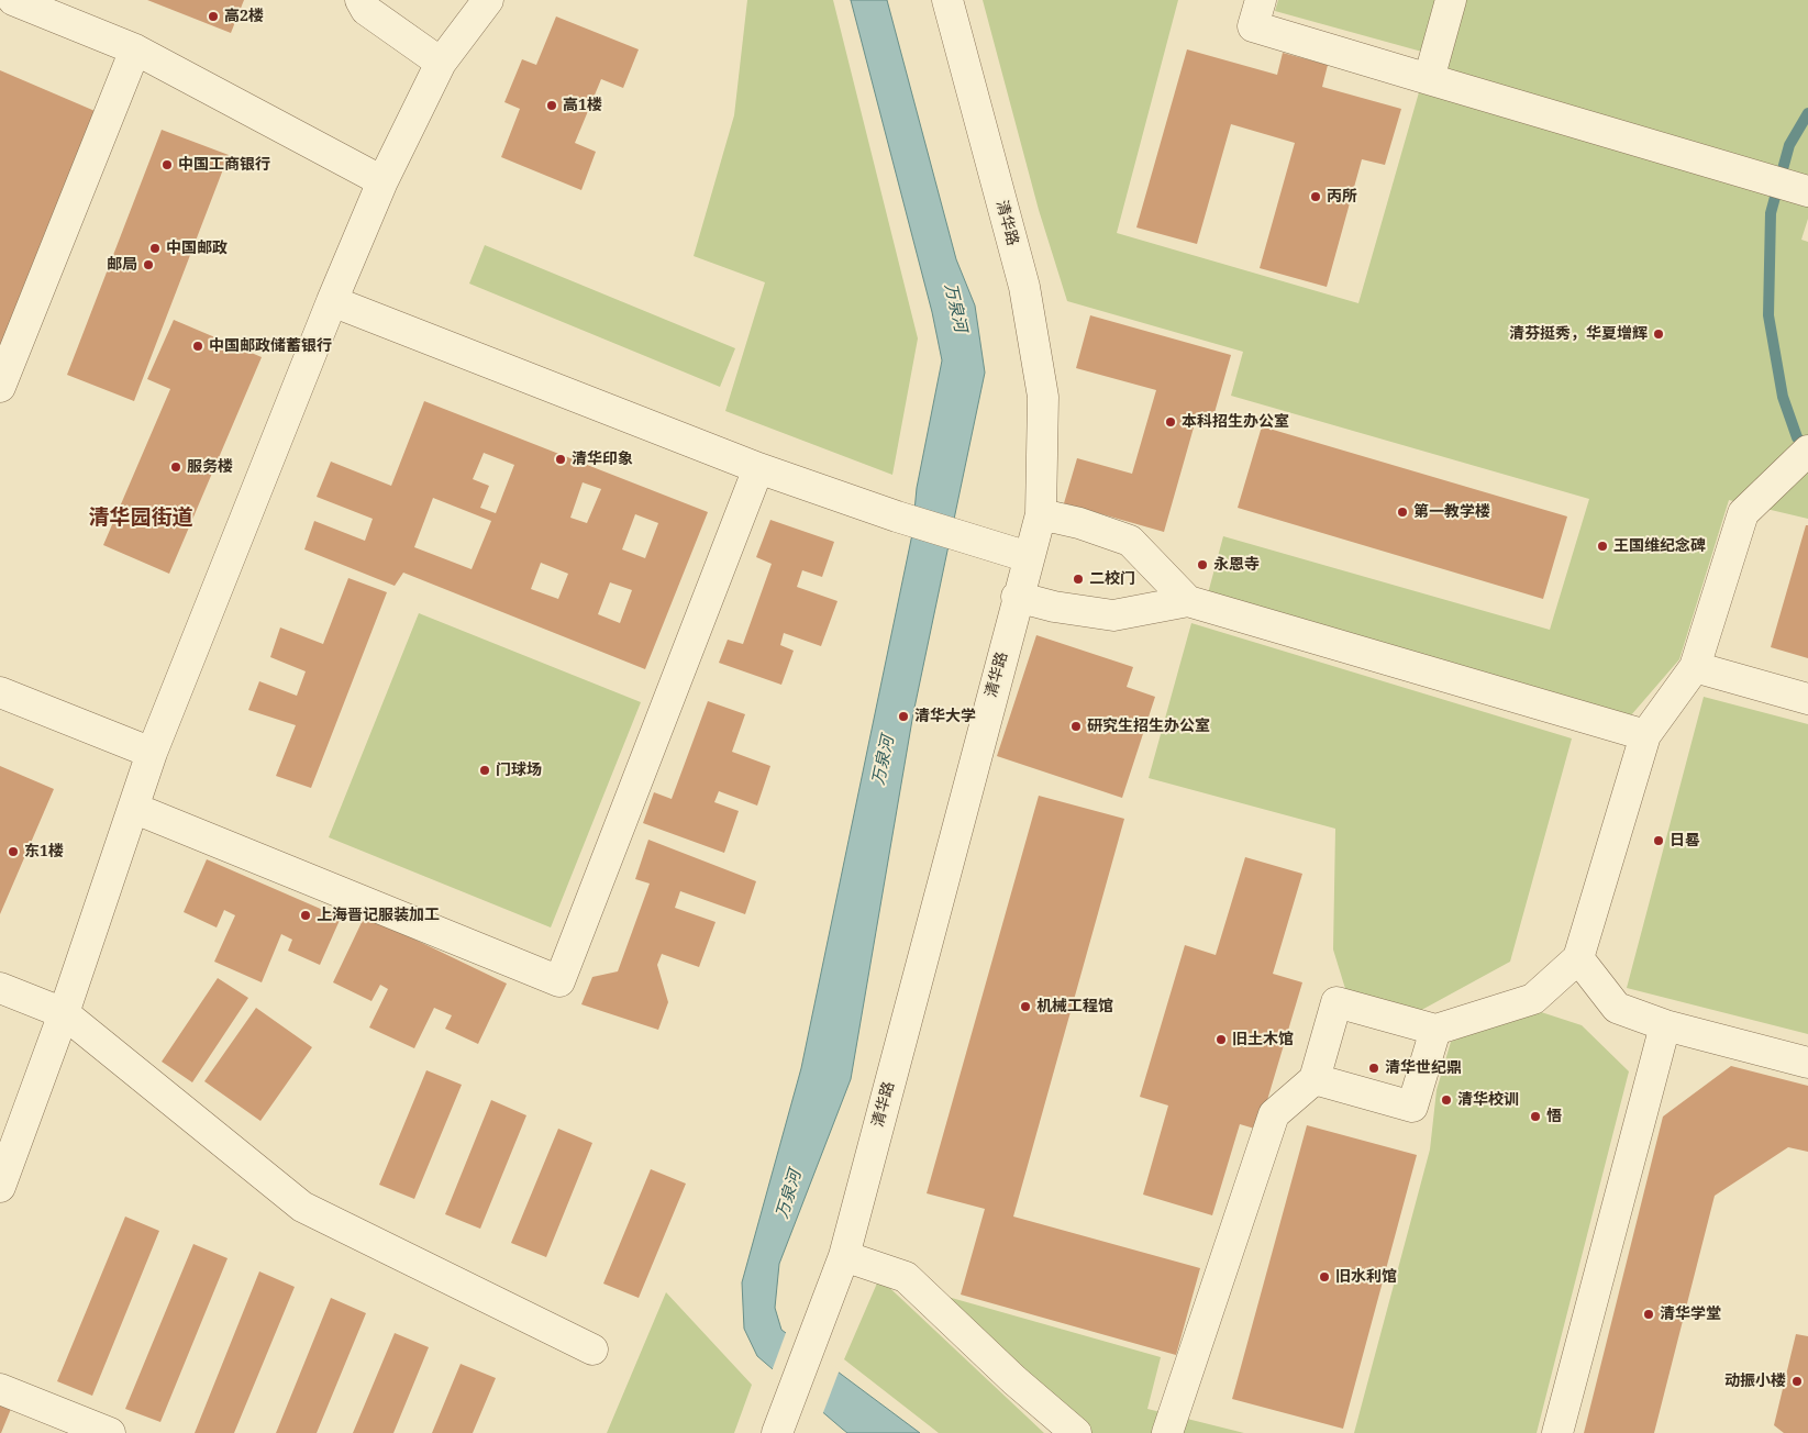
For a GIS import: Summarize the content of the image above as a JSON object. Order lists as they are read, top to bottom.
{
  "streets": {
    "street": ["清华路"]
  },
  "districts": ["清华园街道"],
  "water": ["万泉河"],
  "places": [
    "高2楼",
    "高1楼",
    "中国工商银行",
    "丙所",
    "中国邮政",
    "邮局",
    "清芬挺秀，华夏增辉",
    "中国邮政储蓄银行",
    "本科招生办公室",
    "清华印象",
    "服务楼",
    "第一教学楼",
    "王国维纪念碑",
    "永恩寺",
    "二校门",
    "清华大学",
    "研究生招生办公室",
    "门球场",
    "日晷",
    "东1楼",
    "上海晋记服装加工",
    "机械工程馆",
    "旧土木馆",
    "清华世纪鼎",
    "清华校训",
    "悟",
    "旧水利馆",
    "清华学堂",
    "动振小楼"
  ]
}
